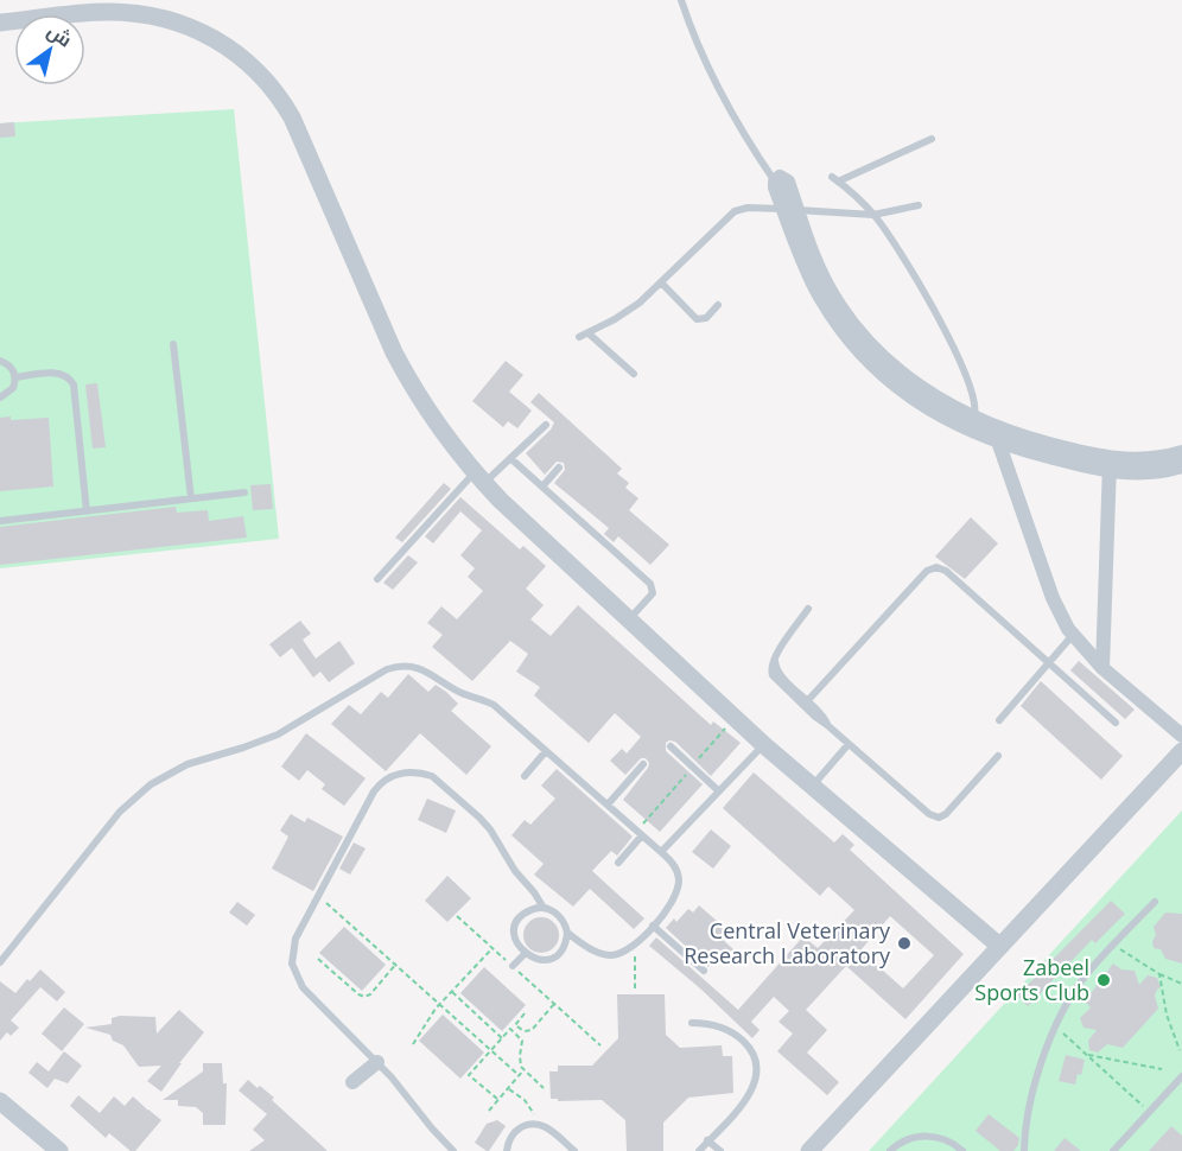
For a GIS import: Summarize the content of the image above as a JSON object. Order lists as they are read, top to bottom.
{
  "places": ["Central Veterinary Research Laboratory", "Zabeel Sports Club"],
  "north": "top right"
}
